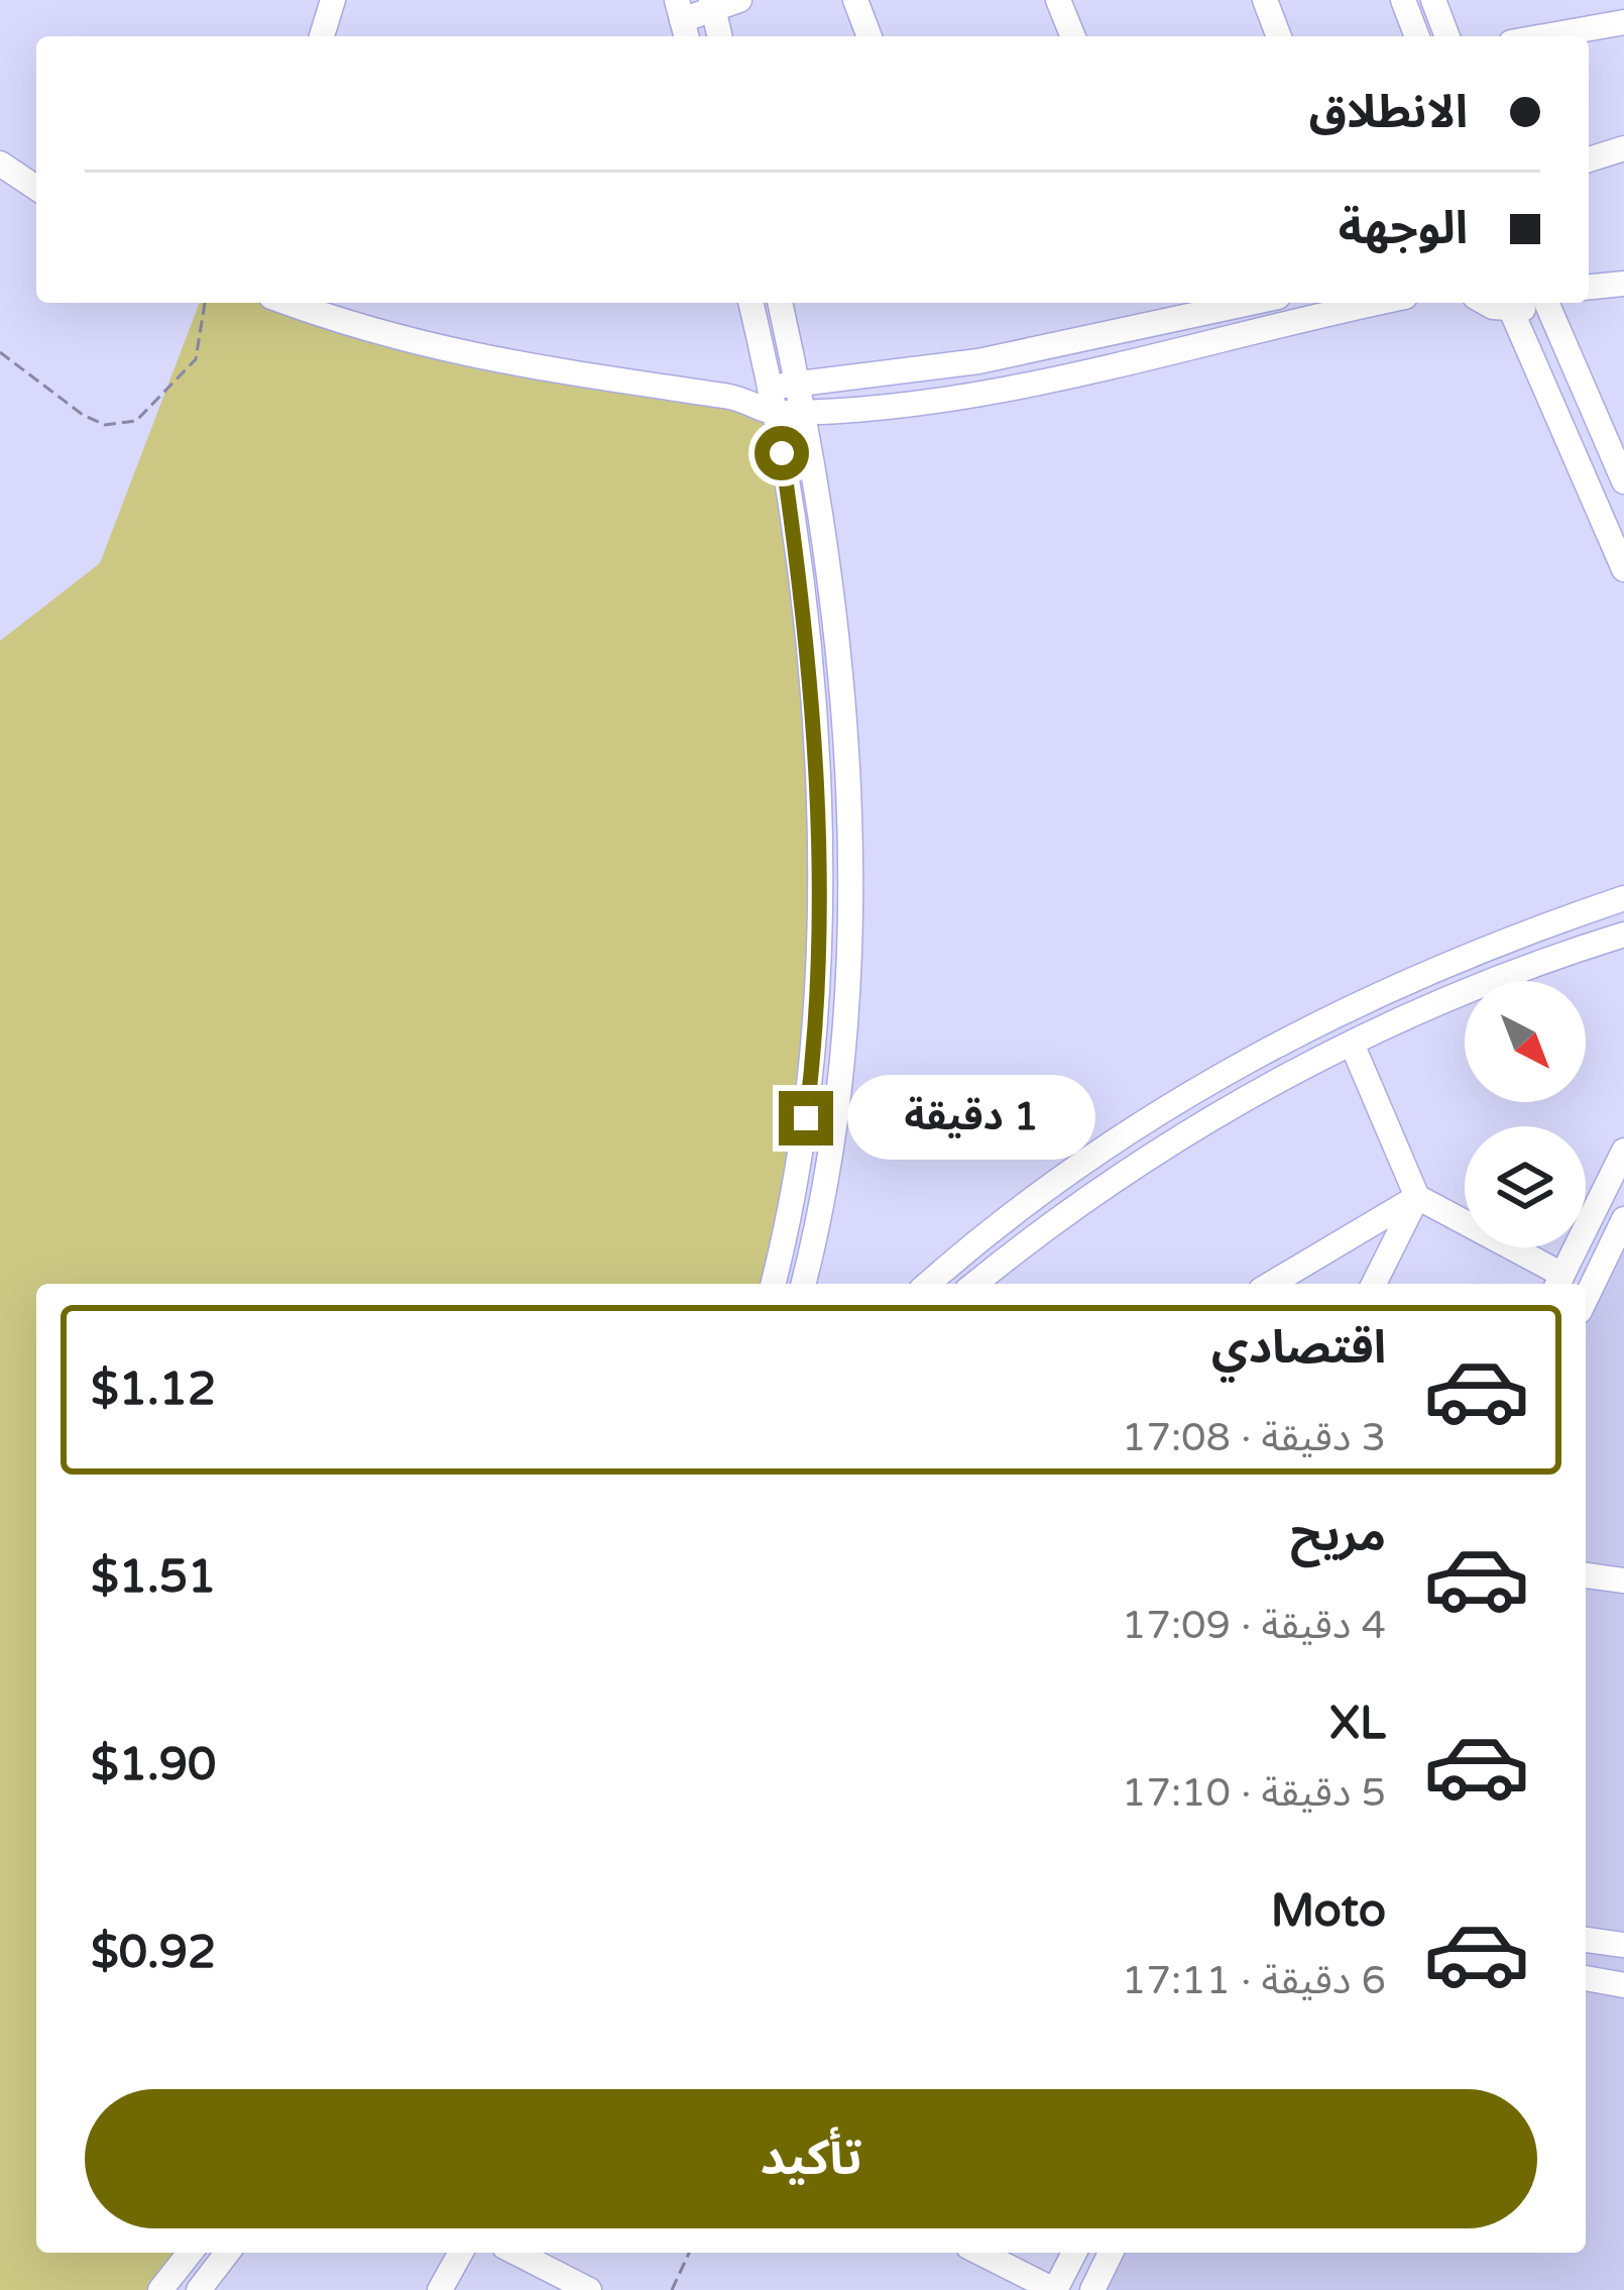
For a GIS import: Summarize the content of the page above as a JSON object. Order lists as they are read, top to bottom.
{
  "north": "bottom right",
  "page": {
    "banner": ["الانطلاق", "الوجهة"],
    "bubble": "1 دقيقة",
    "list": [
      {
        "name": "اقتصادي",
        "note": "3 دقيقة · 17:08",
        "value": "$1.12"
      },
      {
        "name": "مريح",
        "note": "4 دقيقة · 17:09",
        "value": "$1.51"
      },
      {
        "name": "XL",
        "note": "5 دقيقة · 17:10",
        "value": "$1.90"
      },
      {
        "name": "Moto",
        "note": "6 دقيقة · 17:11",
        "value": "$0.92"
      }
    ],
    "buttons": "تأكيد"
  }
}
